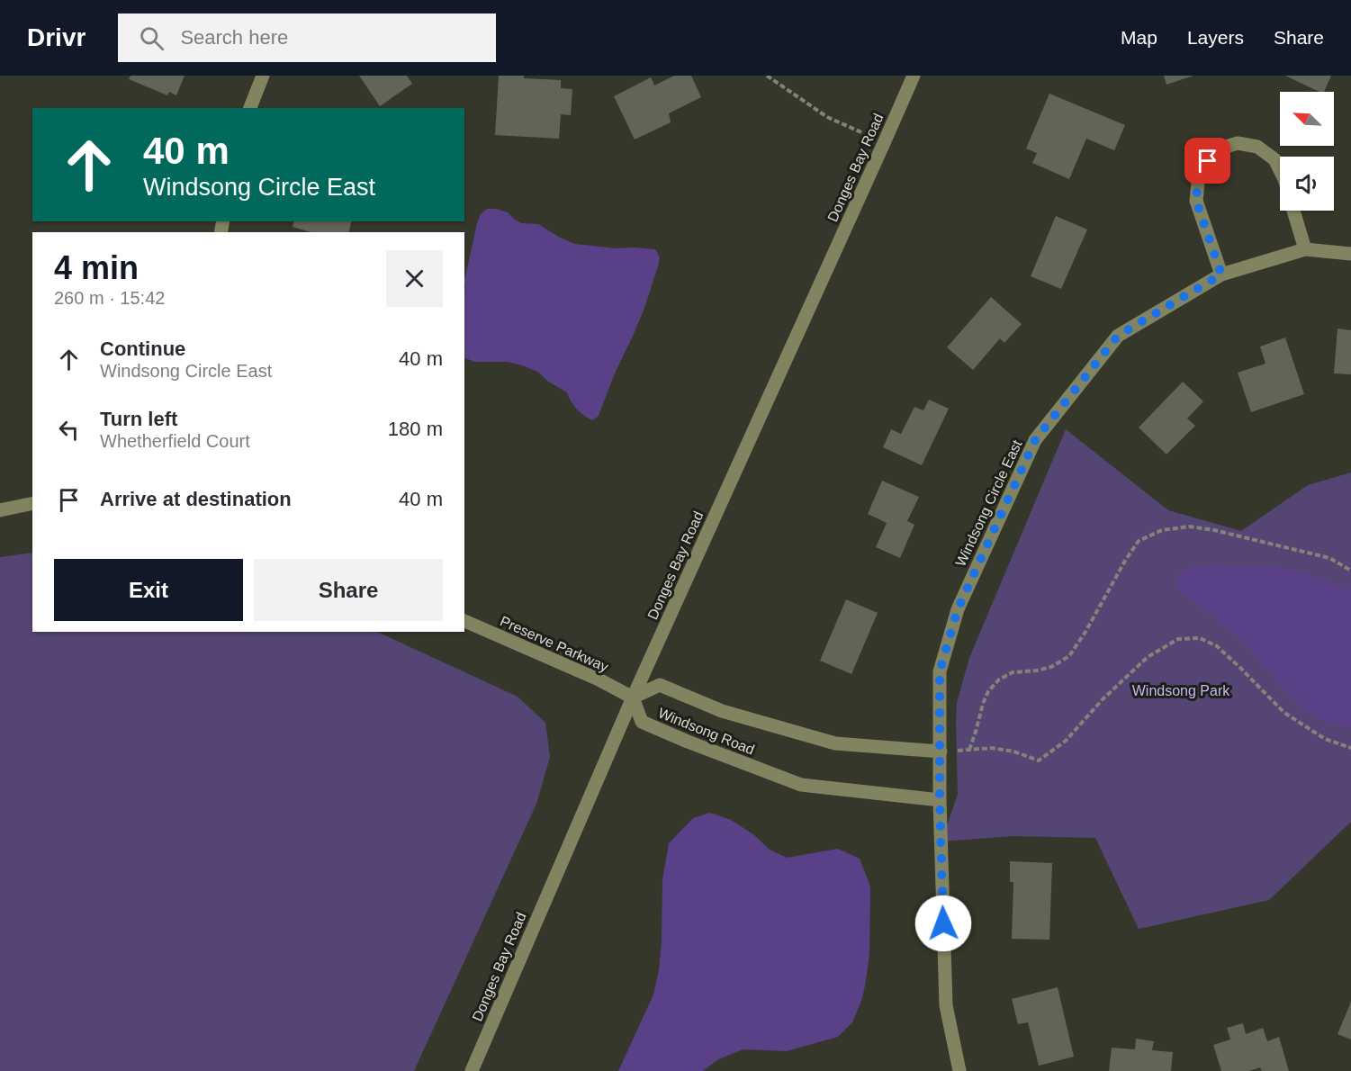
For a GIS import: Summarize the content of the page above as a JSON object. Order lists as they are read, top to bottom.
{
  "streets": {
    "street": [
      "Donges Bay Road",
      "Windsong Circle East",
      "Preserve Parkway",
      "Windsong Road"
    ]
  },
  "crossings": [
    ["Donges Bay Road", "Preserve Parkway"],
    ["Donges Bay Road", "Windsong Road"],
    ["Windsong Circle East", "Windsong Road"],
    ["Preserve Parkway", "Windsong Road"]
  ],
  "parks": ["Windsong Park"],
  "north": "top left",
  "page": {
    "header": "Drivr",
    "search": "Search here",
    "nav": ["Map", "Layers", "Share"],
    "turn": ["40 m", "Windsong Circle East"],
    "heading": ["4 min", "260 m · 15:42"],
    "list": [
      {
        "name": "Continue",
        "note": "Windsong Circle East",
        "value": "40 m"
      },
      {
        "name": "Turn left",
        "note": "Whetherfield Court",
        "value": "180 m"
      },
      {
        "name": "Arrive at destination",
        "value": "40 m"
      }
    ],
    "buttons": ["Exit", "Share"]
  }
}
